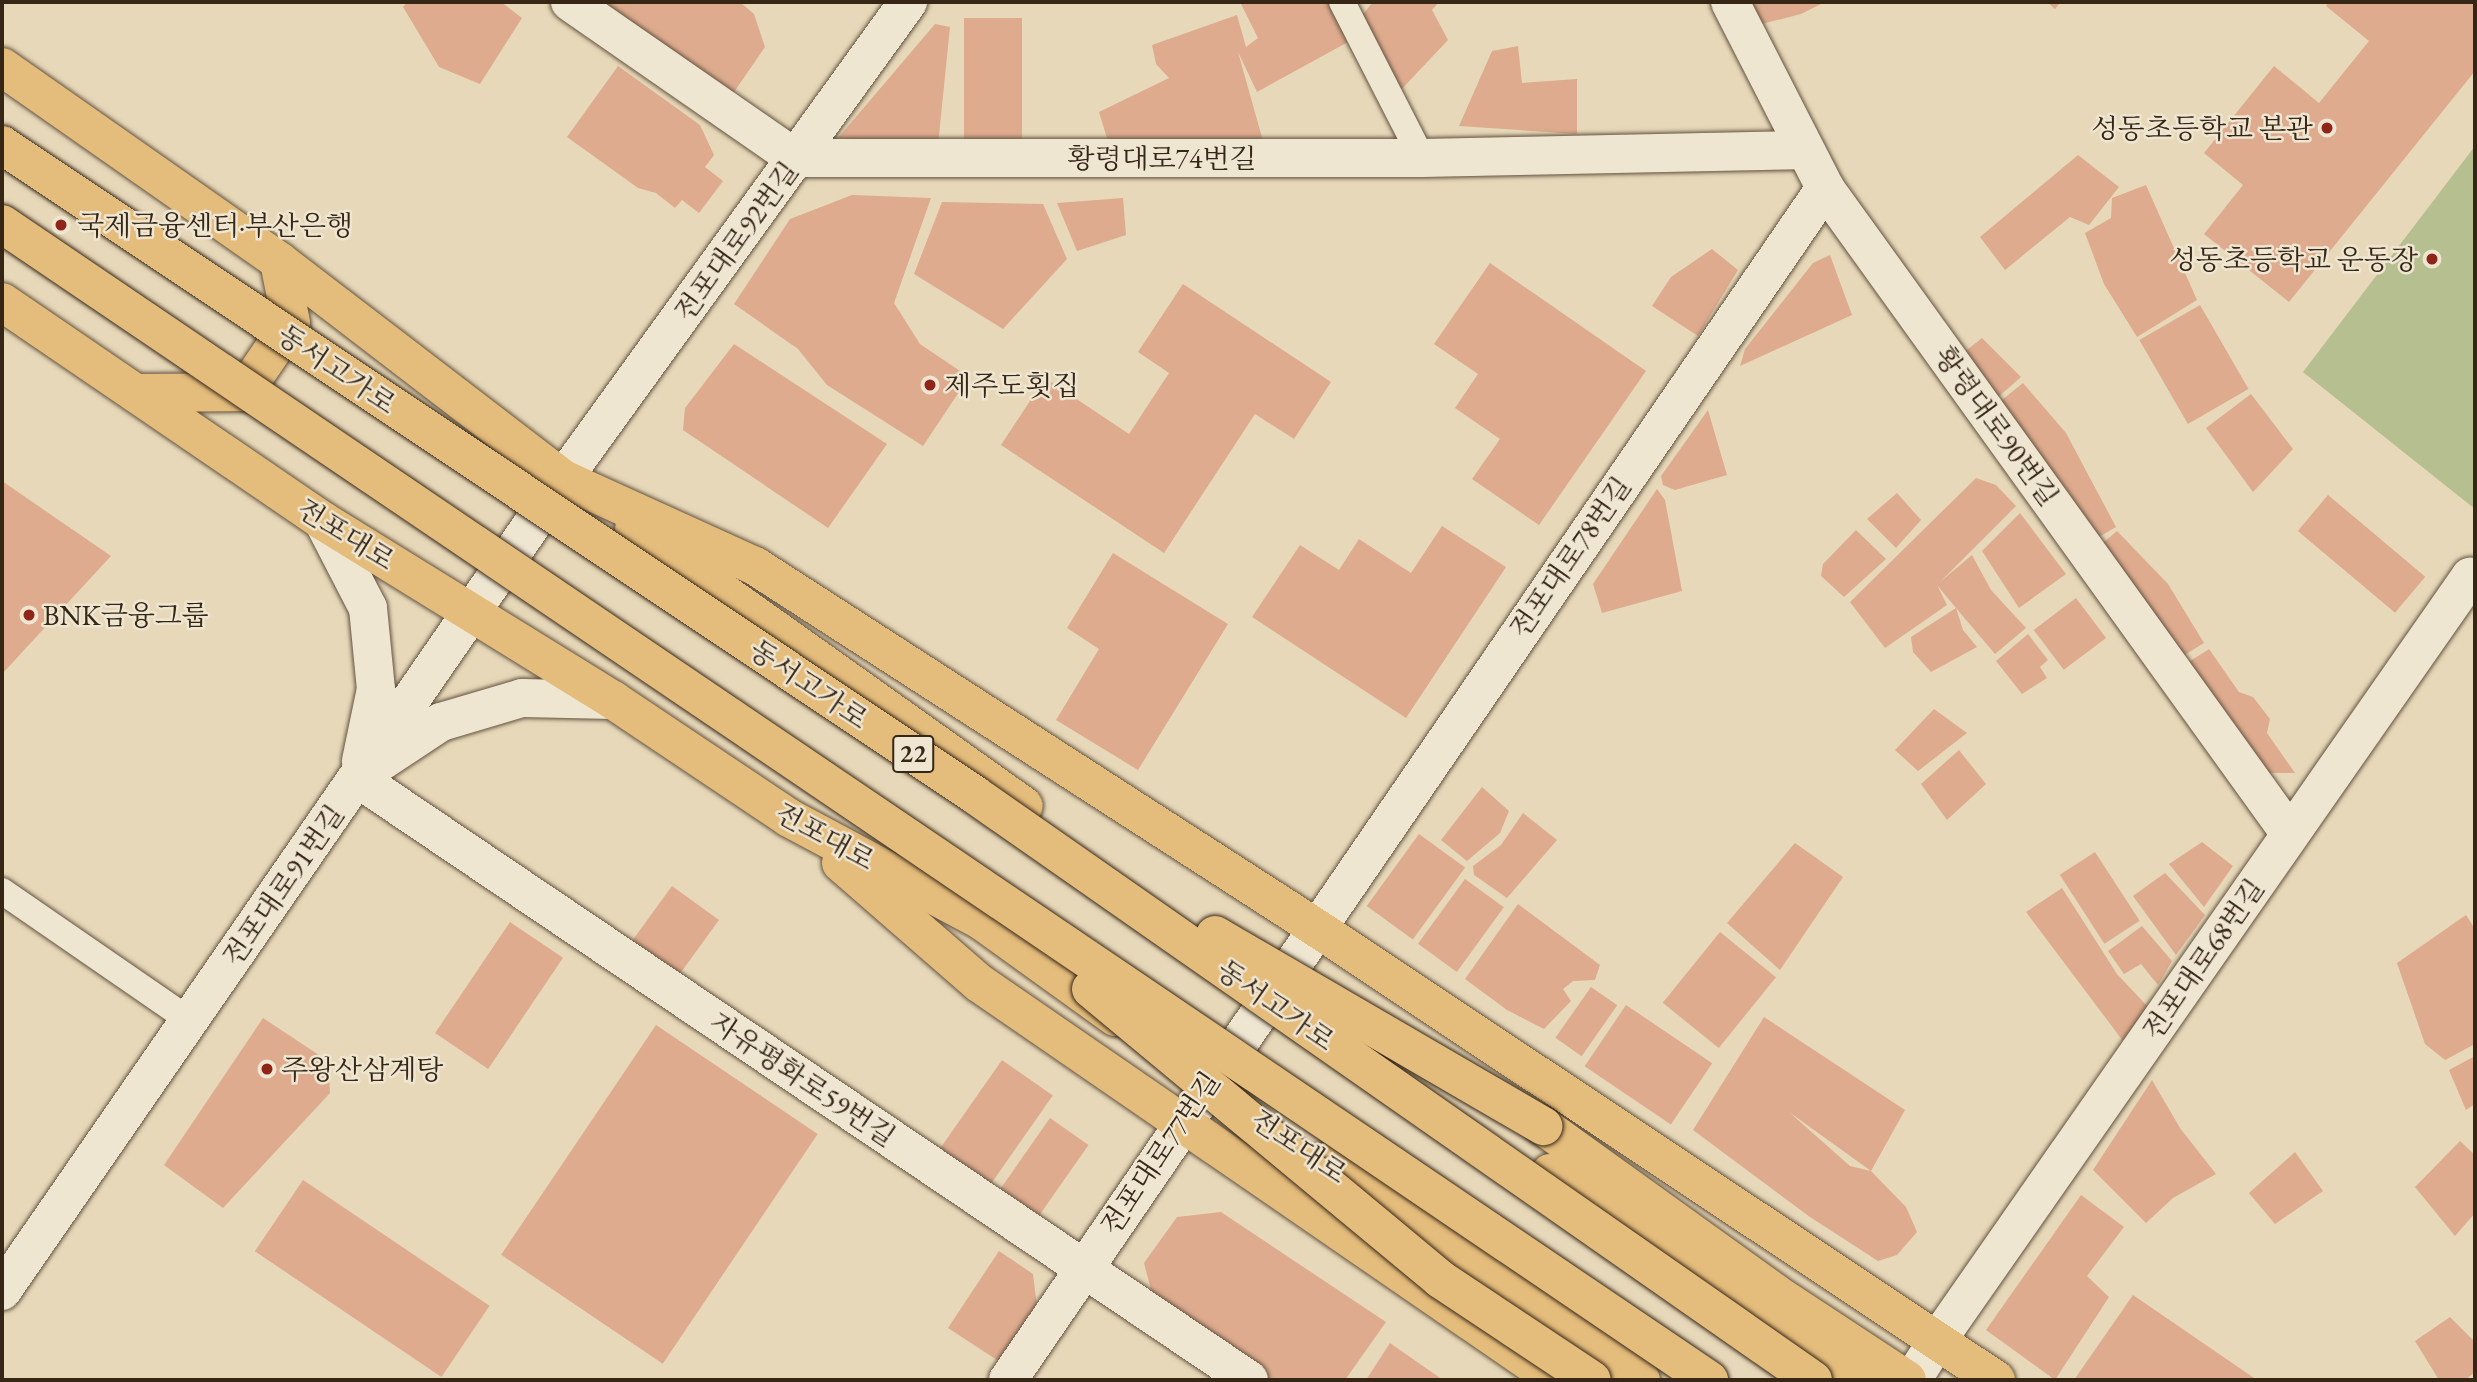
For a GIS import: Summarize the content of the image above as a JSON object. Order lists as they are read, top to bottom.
{
  "streets": {
    "main road": ["동서고가로", "전포대로", "22"],
    "street": [
      "황령대로74번길",
      "전포대로92번길",
      "황령대로90번길",
      "전포대로78번길",
      "전포대로91번길",
      "전포대로68번길",
      "자유평화로59번길",
      "전포대로77번길"
    ]
  },
  "crossings": [
    ["황령대로74번길", "전포대로92번길"],
    ["황령대로74번길", "황령대로90번길"],
    ["전포대로92번길", "전포대로91번길"],
    ["황령대로90번길", "전포대로78번길"],
    ["황령대로90번길", "전포대로68번길"],
    ["전포대로", "전포대로91번길"],
    ["전포대로", "전포대로77번길"],
    ["전포대로78번길", "전포대로77번길"],
    ["전포대로91번길", "자유평화로59번길"],
    ["자유평화로59번길", "전포대로77번길"]
  ],
  "places": [
    "성동초등학교 본관",
    "국제금융센터·부산은행",
    "성동초등학교 운동장",
    "제주도횟집",
    "BNK금융그룹",
    "주왕산삼계탕"
  ]
}
